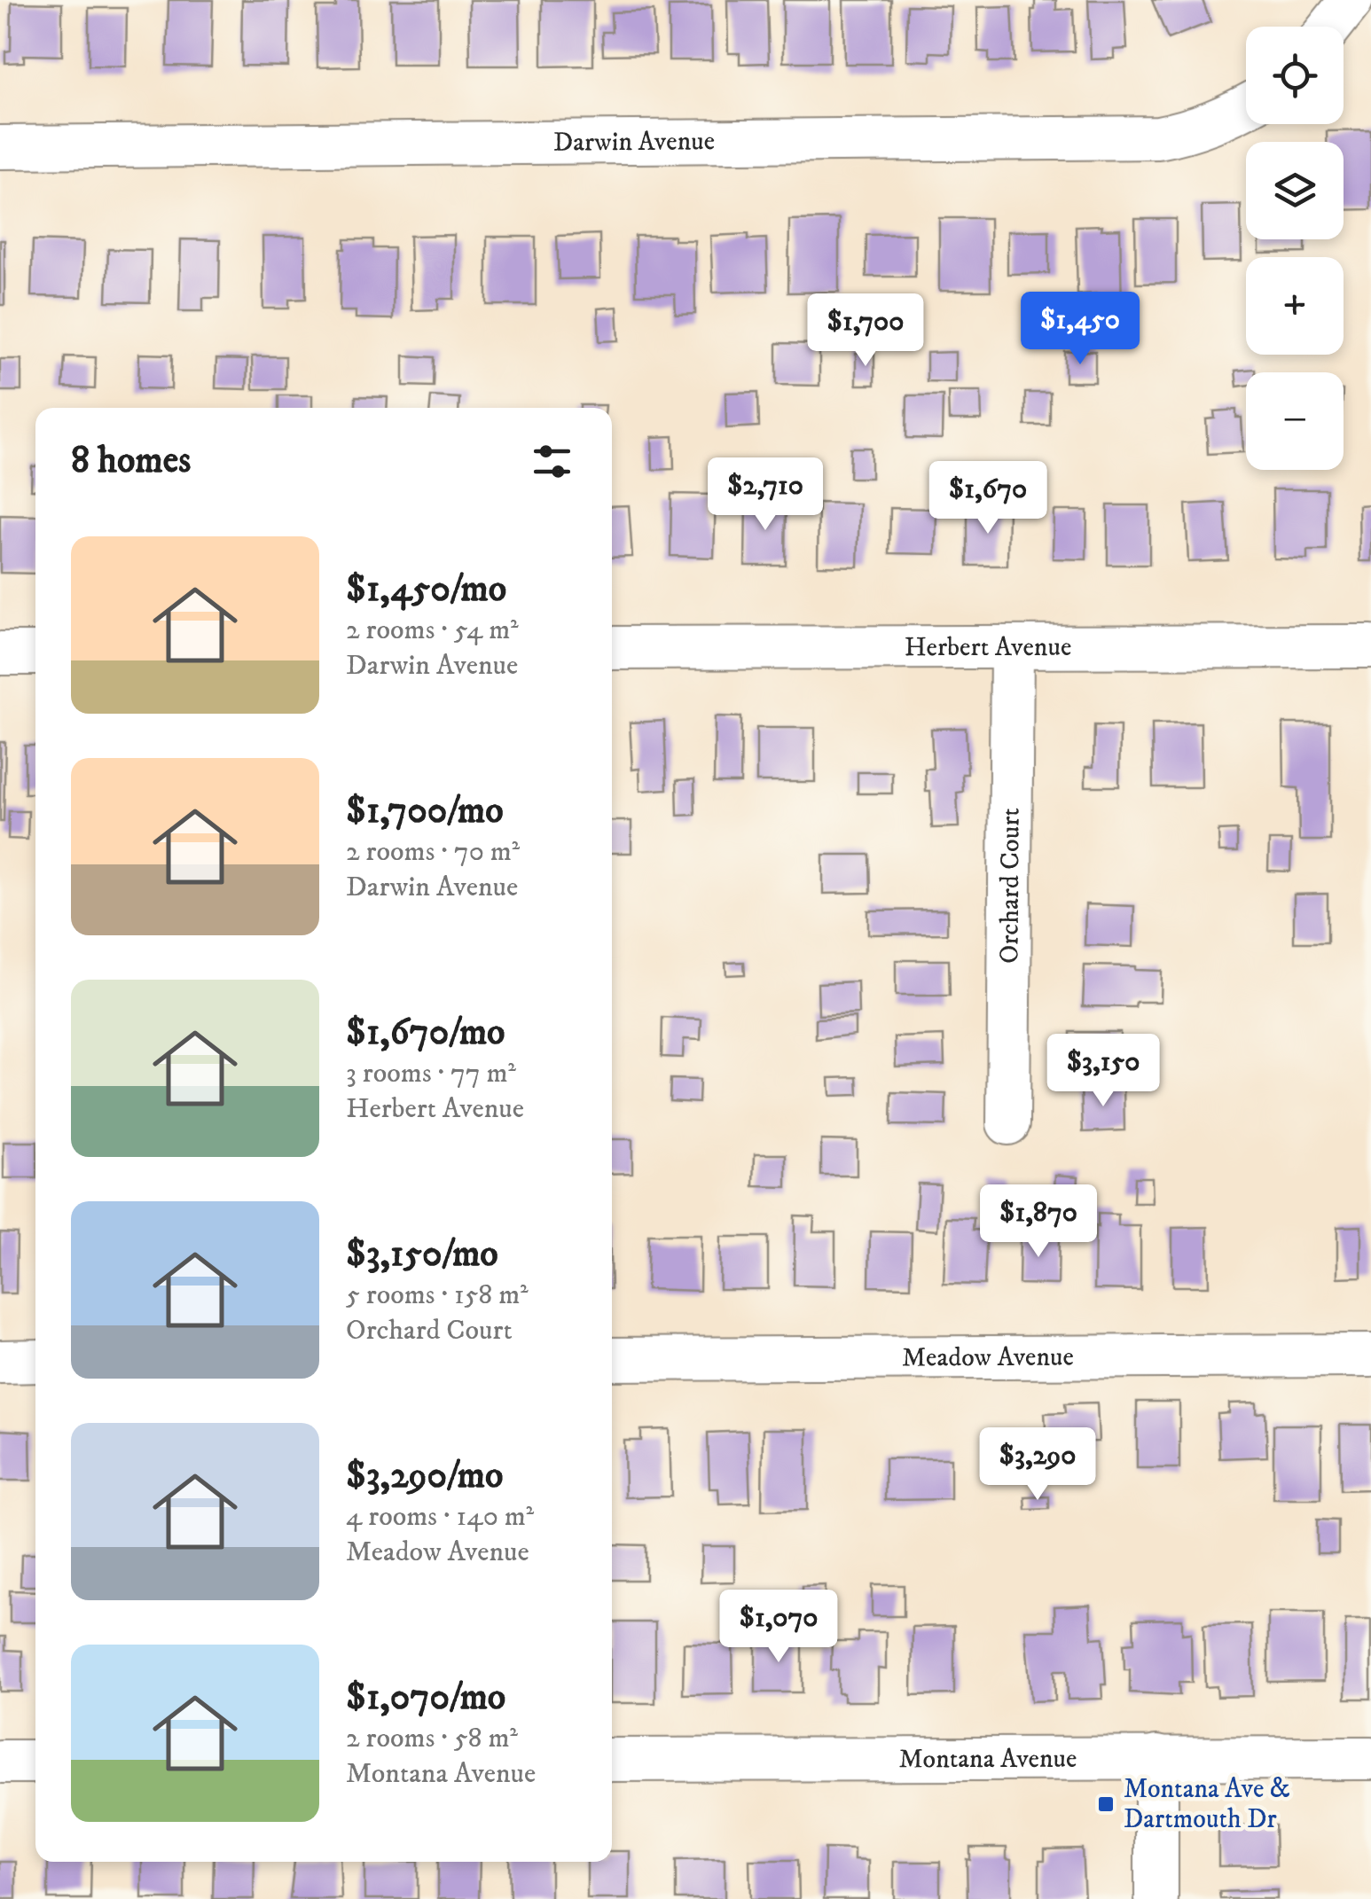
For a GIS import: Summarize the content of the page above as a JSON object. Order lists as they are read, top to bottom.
{
  "streets": {
    "street": [
      "Darwin Avenue",
      "Herbert Avenue",
      "Orchard Court",
      "Meadow Avenue",
      "Montana Avenue"
    ]
  },
  "crossings": [
    ["Herbert Avenue", "Orchard Court"]
  ],
  "places": {
    "transit": ["Montana Ave & Dartmouth Dr"]
  },
  "page": {
    "map_buttons": ["+", "−"],
    "price": [
      "$1,450",
      "$1,700",
      "$2,710",
      "$1,670",
      "$3,150",
      "$1,870",
      "$3,290",
      "$1,070"
    ],
    "heading": "8 homes",
    "list": [
      {
        "name": "$1,450/mo",
        "note": "2 rooms · 54 m² · Darwin Avenue"
      },
      {
        "name": "$1,700/mo",
        "note": "2 rooms · 70 m² · Darwin Avenue"
      },
      {
        "name": "$1,670/mo",
        "note": "3 rooms · 77 m² · Herbert Avenue"
      },
      {
        "name": "$3,150/mo",
        "note": "5 rooms · 158 m² · Orchard Court"
      },
      {
        "name": "$3,290/mo",
        "note": "4 rooms · 140 m² · Meadow Avenue"
      },
      {
        "name": "$1,070/mo",
        "note": "2 rooms · 58 m² · Montana Avenue"
      }
    ]
  }
}
